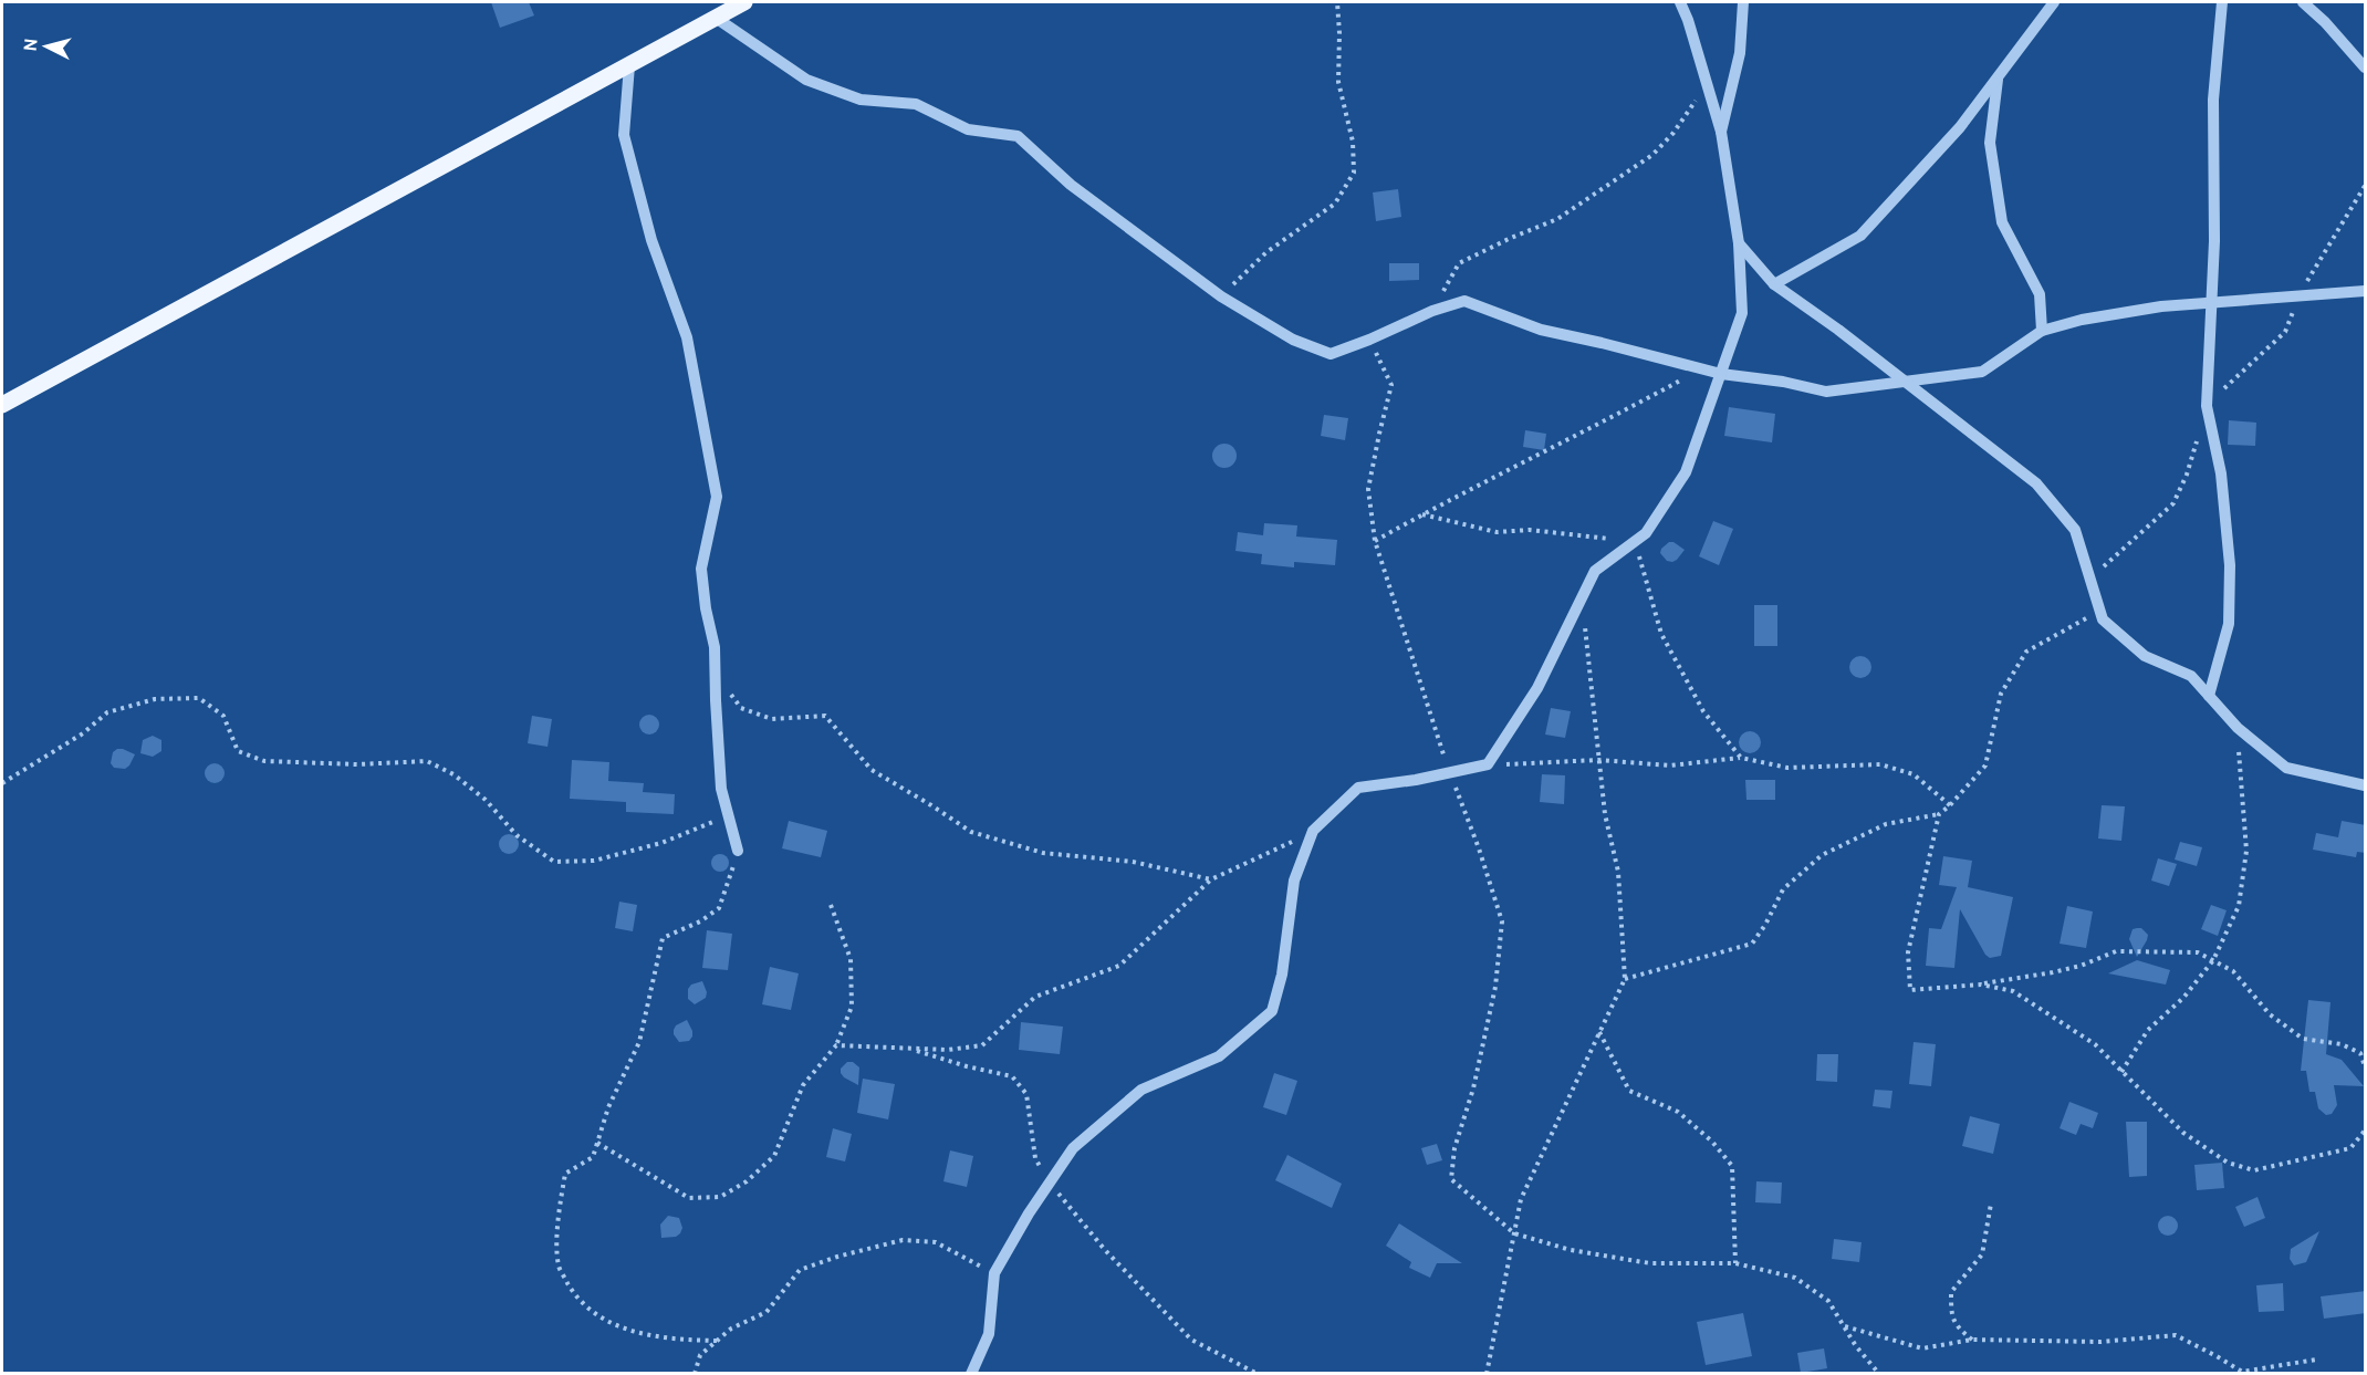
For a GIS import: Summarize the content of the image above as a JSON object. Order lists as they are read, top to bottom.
{
  "north": "left"
}
